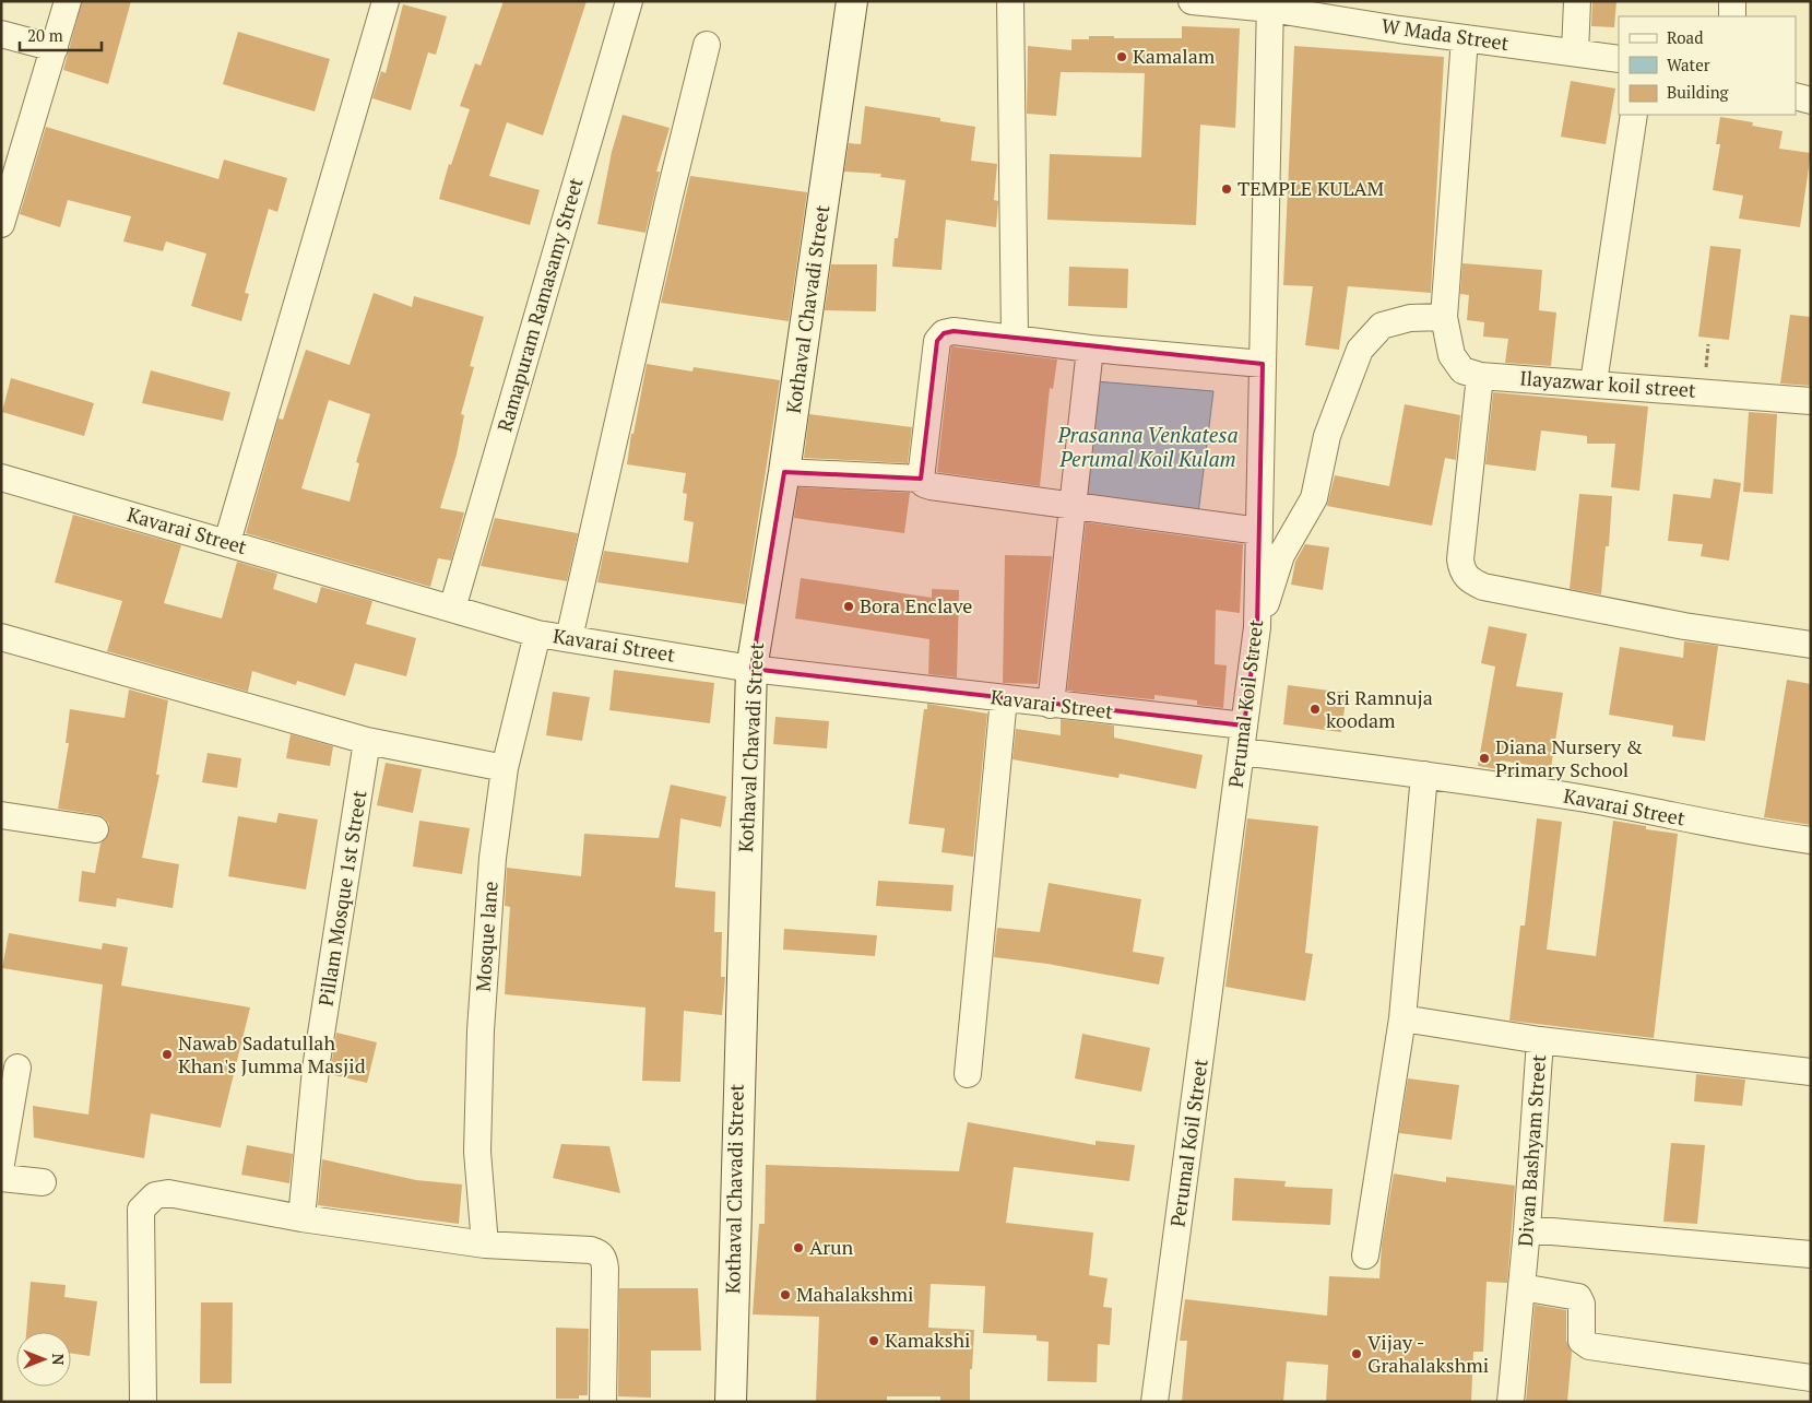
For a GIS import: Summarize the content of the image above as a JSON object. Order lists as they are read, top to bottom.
{
  "streets": {
    "street": [
      "W Mada Street",
      "Ramapuram Ramasamy Street",
      "Kothaval Chavadi Street",
      "Ilayazwar koil street",
      "Kavarai Street",
      "Perumal Koil Street",
      "Pillam Mosque 1st Street",
      "Mosque lane",
      "Divan Bashyam Street"
    ]
  },
  "crossings": [
    ["W Mada Street", "Ilayazwar koil street"],
    ["W Mada Street", "Perumal Koil Street"],
    ["Ramapuram Ramasamy Street", "Kavarai Street"],
    ["Kothaval Chavadi Street", "Kavarai Street"],
    ["Kavarai Street", "Perumal Koil Street"],
    ["Kavarai Street", "Mosque lane"]
  ],
  "water": ["Prasanna Venkatesa Perumal Koil Kulam"],
  "places": [
    "Kamalam",
    "TEMPLE KULAM",
    "Bora Enclave",
    "Sri Ramnuja koodam",
    "Diana Nursery & Primary School",
    "Nawab Sadatullah Khan's Jumma Masjid",
    "Arun",
    "Mahalakshmi",
    "Kamakshi",
    "Vijay - Grahalakshmi"
  ],
  "legend": ["Road", "Water", "Building"],
  "scale_bar": "20 m",
  "north": "right"
}
